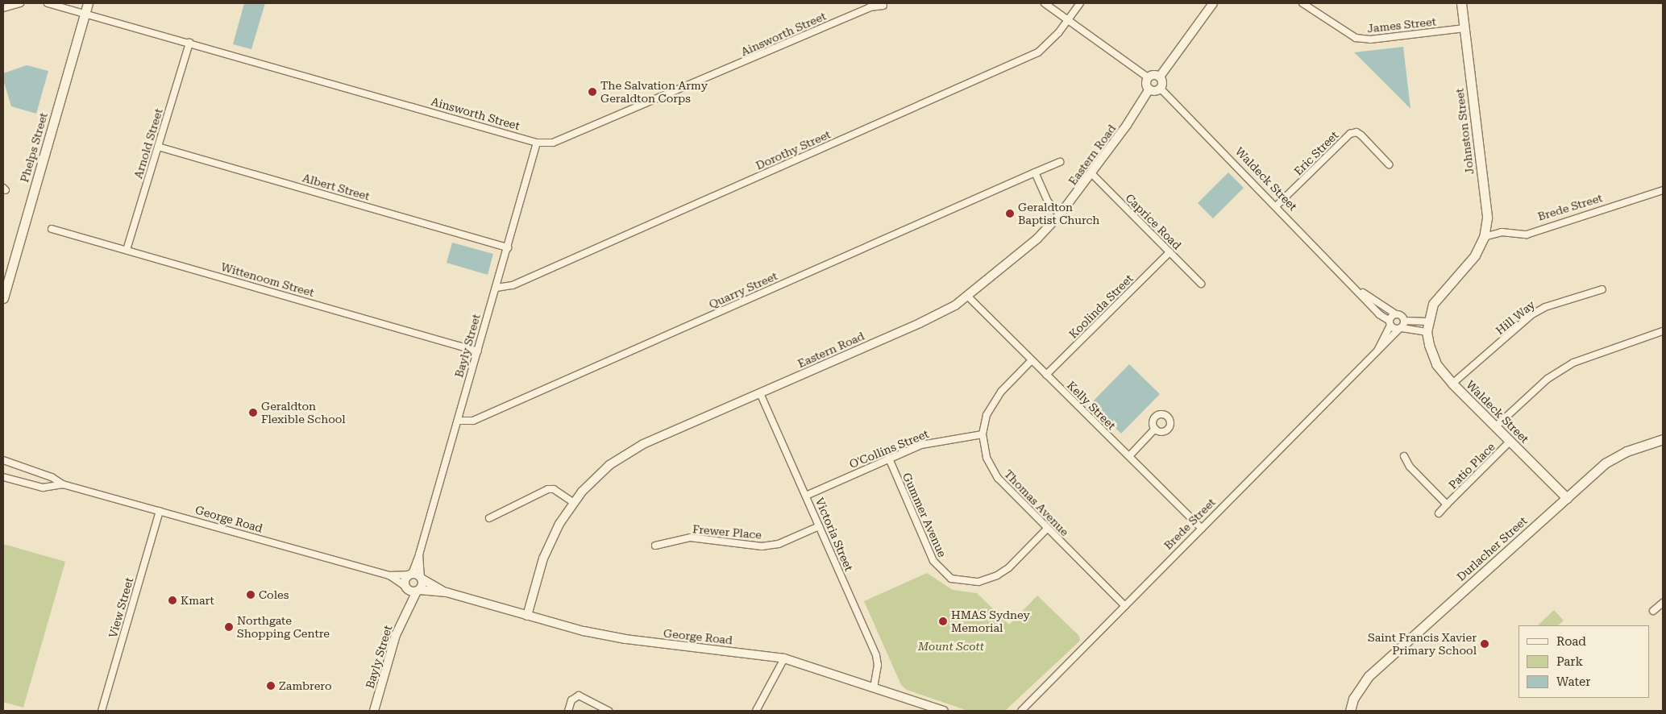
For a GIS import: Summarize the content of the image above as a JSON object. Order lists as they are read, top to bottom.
{
  "streets": {
    "main road": [
      "Johnston Street",
      "Phelps Street",
      "Waldeck Street",
      "Durlacher Street"
    ],
    "street": [
      "James Street",
      "Ainsworth Street",
      "Arnold Street",
      "Dorothy Street",
      "Eric Street",
      "Eastern Road",
      "Albert Street",
      "Brede Street",
      "Caprice Road",
      "Wittenoom Street",
      "Quarry Street",
      "Koolinda Street",
      "Hill Way",
      "Bayly Street",
      "Kelly Street",
      "O'Collins Street",
      "Patio Place",
      "Thomas Avenue",
      "Gummer Avenue",
      "George Road",
      "Frewer Place",
      "Victoria Street",
      "View Street"
    ]
  },
  "crossings": [
    ["James Street", "Johnston Street"],
    ["Ainsworth Street", "Arnold Street"],
    ["Ainsworth Street", "Phelps Street"],
    ["Ainsworth Street", "Bayly Street"],
    ["Johnston Street", "Brede Street"],
    ["Arnold Street", "Albert Street"],
    ["Arnold Street", "Wittenoom Street"],
    ["Dorothy Street", "Bayly Street"],
    ["Eric Street", "Waldeck Street"],
    ["Eastern Road", "Waldeck Street"],
    ["Eastern Road", "Caprice Road"],
    ["Eastern Road", "Kelly Street"],
    ["Eastern Road", "George Road"],
    ["Eastern Road", "Victoria Street"],
    ["Waldeck Street", "Brede Street"],
    ["Waldeck Street", "Hill Way"],
    ["Waldeck Street", "Patio Place"],
    ["Waldeck Street", "Durlacher Street"],
    ["Albert Street", "Bayly Street"],
    ["Brede Street", "Kelly Street"],
    ["Brede Street", "Thomas Avenue"],
    ["Caprice Road", "Koolinda Street"],
    ["Wittenoom Street", "Bayly Street"],
    ["Quarry Street", "Bayly Street"],
    ["Koolinda Street", "Kelly Street"],
    ["Bayly Street", "George Road"],
    ["Kelly Street", "Thomas Avenue"],
    ["O'Collins Street", "Thomas Avenue"],
    ["O'Collins Street", "Gummer Avenue"],
    ["O'Collins Street", "Victoria Street"],
    ["Thomas Avenue", "Gummer Avenue"],
    ["George Road", "Victoria Street"],
    ["George Road", "View Street"],
    ["Frewer Place", "Victoria Street"]
  ],
  "parks": ["Mount Scott"],
  "places": [
    "The Salvation Army Geraldton Corps",
    "Geraldton Baptist Church",
    "Geraldton Flexible School",
    "Coles",
    "Kmart",
    "HMAS Sydney Memorial",
    "Northgate Shopping Centre",
    "Saint Francis Xavier Primary School",
    "Zambrero"
  ],
  "legend": ["Road", "Park", "Water"]
}
